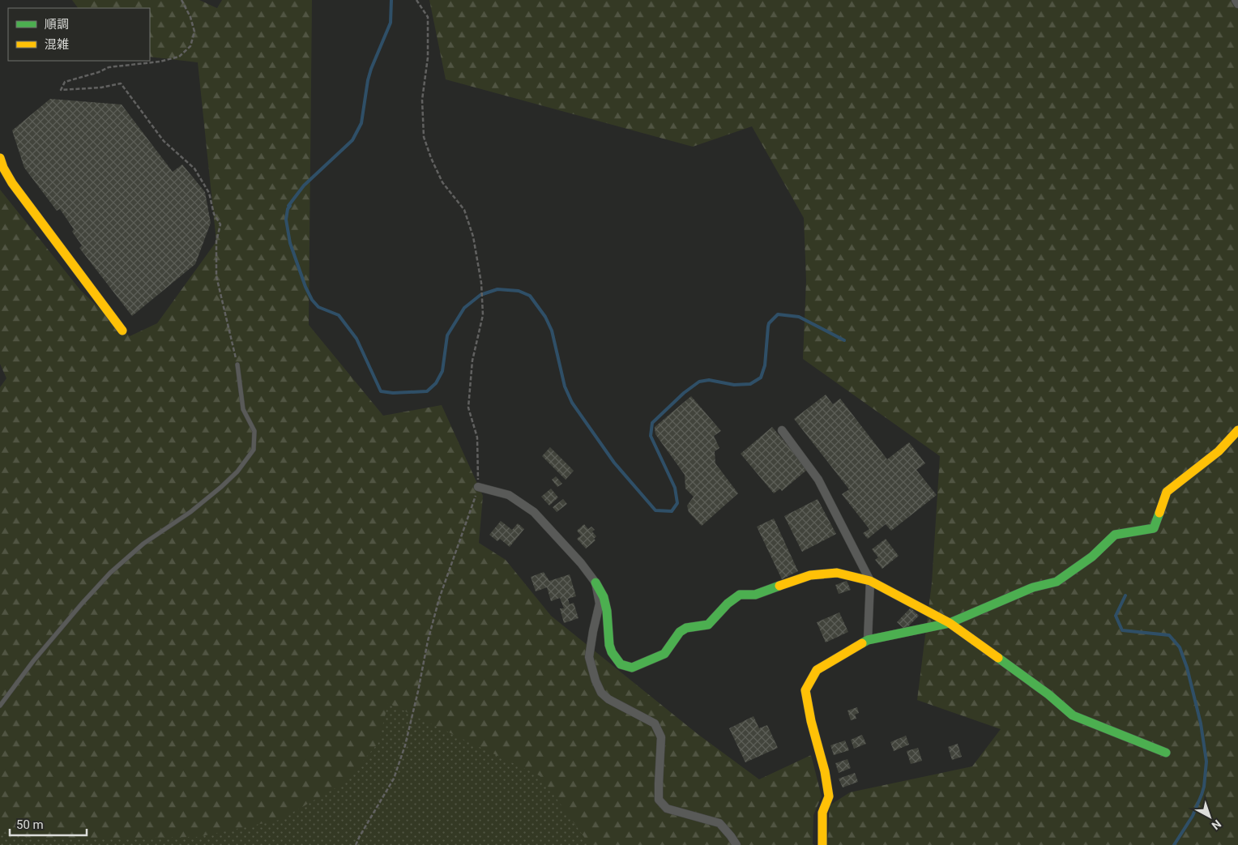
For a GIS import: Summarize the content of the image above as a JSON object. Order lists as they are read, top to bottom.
{
  "legend": ["順調", "混雑"],
  "scale_bar": "50 m",
  "north": "bottom right"
}
